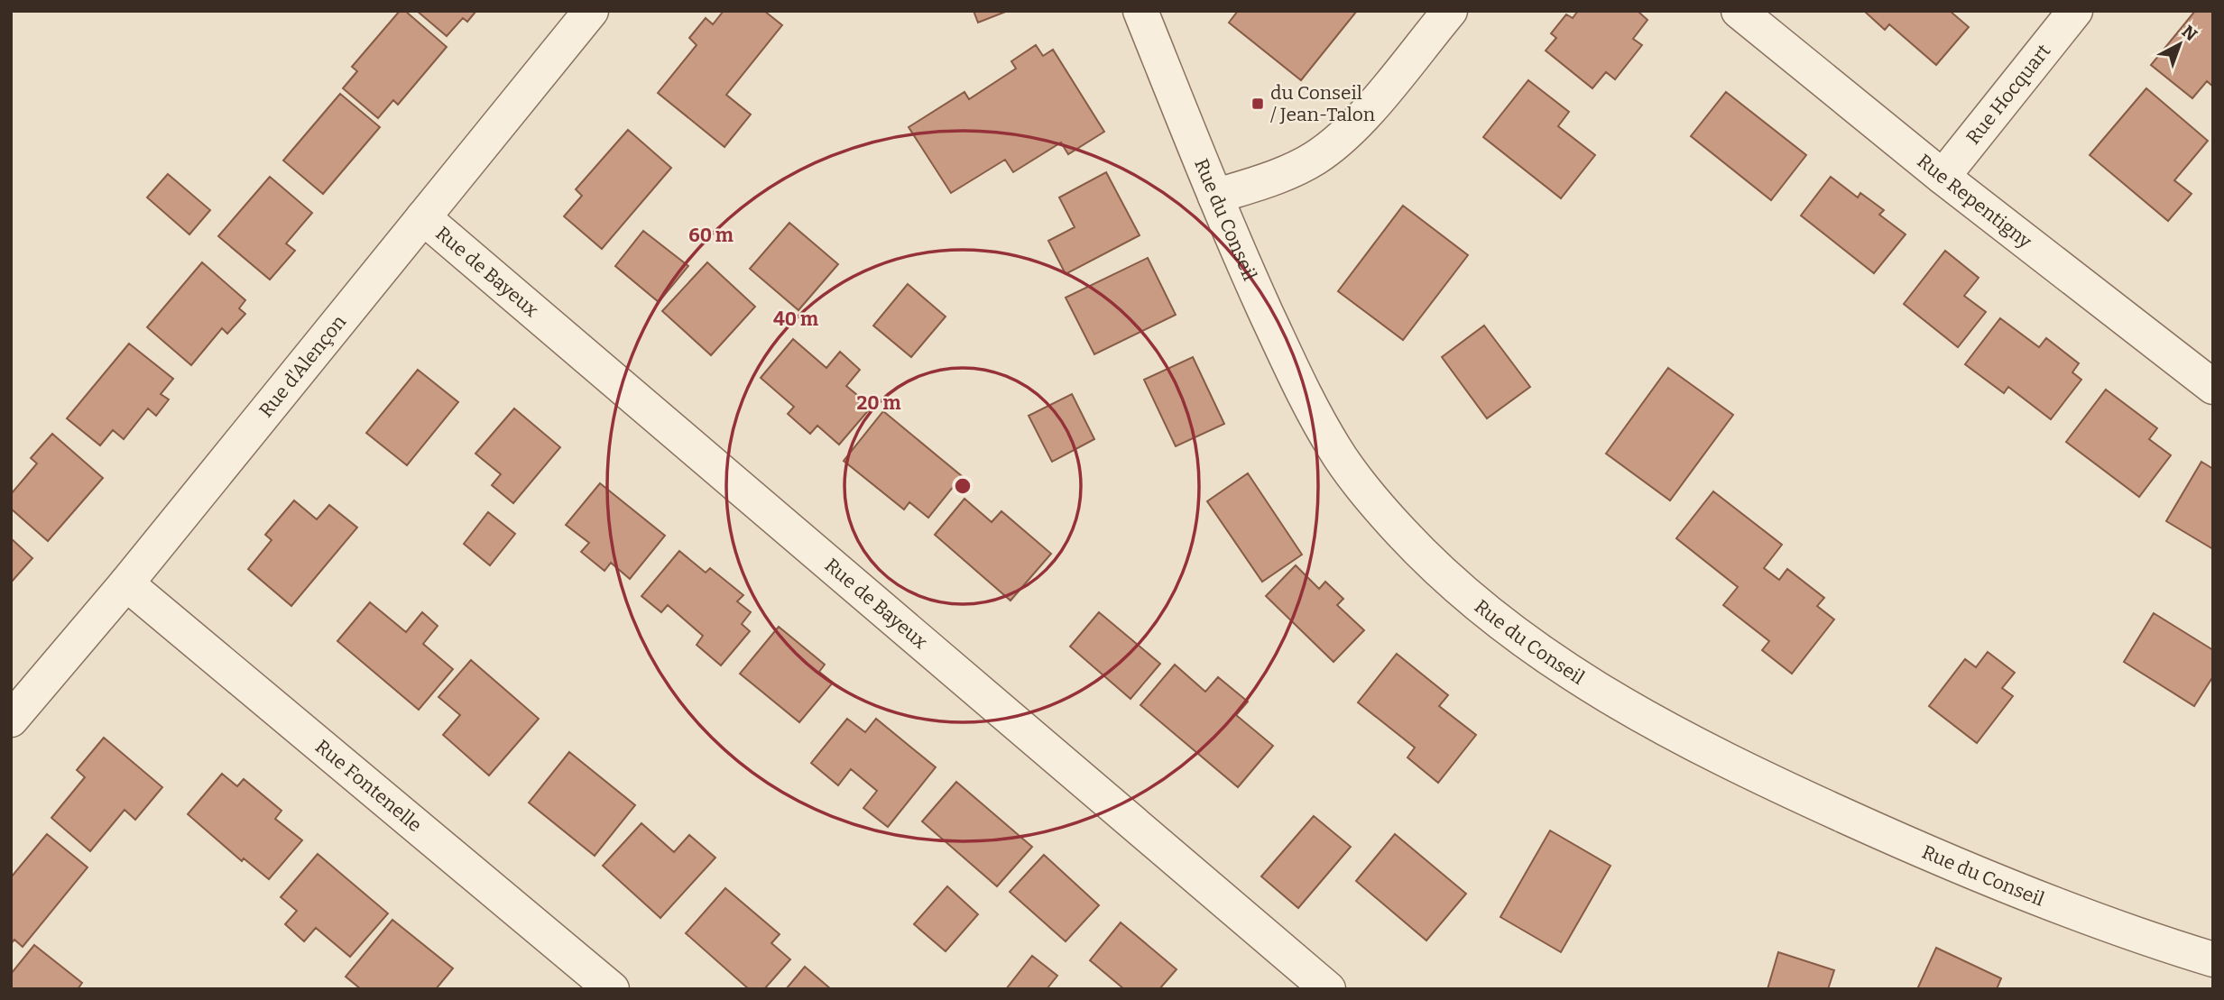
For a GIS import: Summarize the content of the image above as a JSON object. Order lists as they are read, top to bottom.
{
  "streets": {
    "street": [
      "Rue Hocquart",
      "Rue Repentigny",
      "Rue du Conseil",
      "Rue de Bayeux",
      "Rue d'Alençon",
      "Rue Fontenelle"
    ]
  },
  "crossings": [
    ["Rue Hocquart", "Rue Repentigny"],
    ["Rue de Bayeux", "Rue d'Alençon"],
    ["Rue d'Alençon", "Rue Fontenelle"]
  ],
  "places": {
    "transit": ["du Conseil / Jean-Talon"]
  },
  "north": "top right",
  "rings": ["60 m", "40 m", "20 m"]
}
